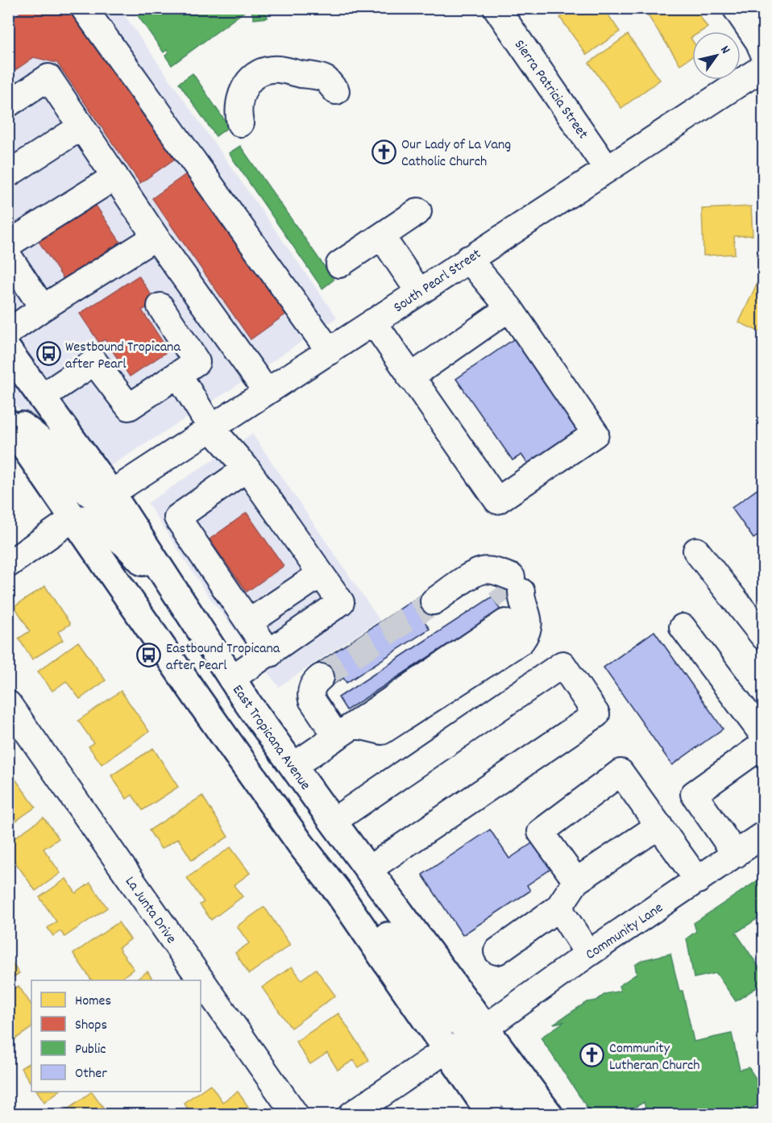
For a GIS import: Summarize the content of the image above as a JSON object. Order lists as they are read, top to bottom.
{
  "streets": {
    "main road": ["East Tropicana Avenue"],
    "street": [
      "Sierra Patricia Street",
      "South Pearl Street",
      "La Junta Drive",
      "Community Lane"
    ]
  },
  "crossings": [
    ["Sierra Patricia Street", "South Pearl Street"],
    ["South Pearl Street", "East Tropicana Avenue"],
    ["East Tropicana Avenue", "Community Lane"]
  ],
  "places": {
    "church": ["Our Lady of La Vang Catholic Church", "Community Lutheran Church"],
    "bus stop": ["Westbound Tropicana after Pearl", "Eastbound Tropicana after Pearl"]
  },
  "legend": [
    "Homes",
    "Shops",
    "Public",
    "Other"
  ],
  "north": "top right"
}
